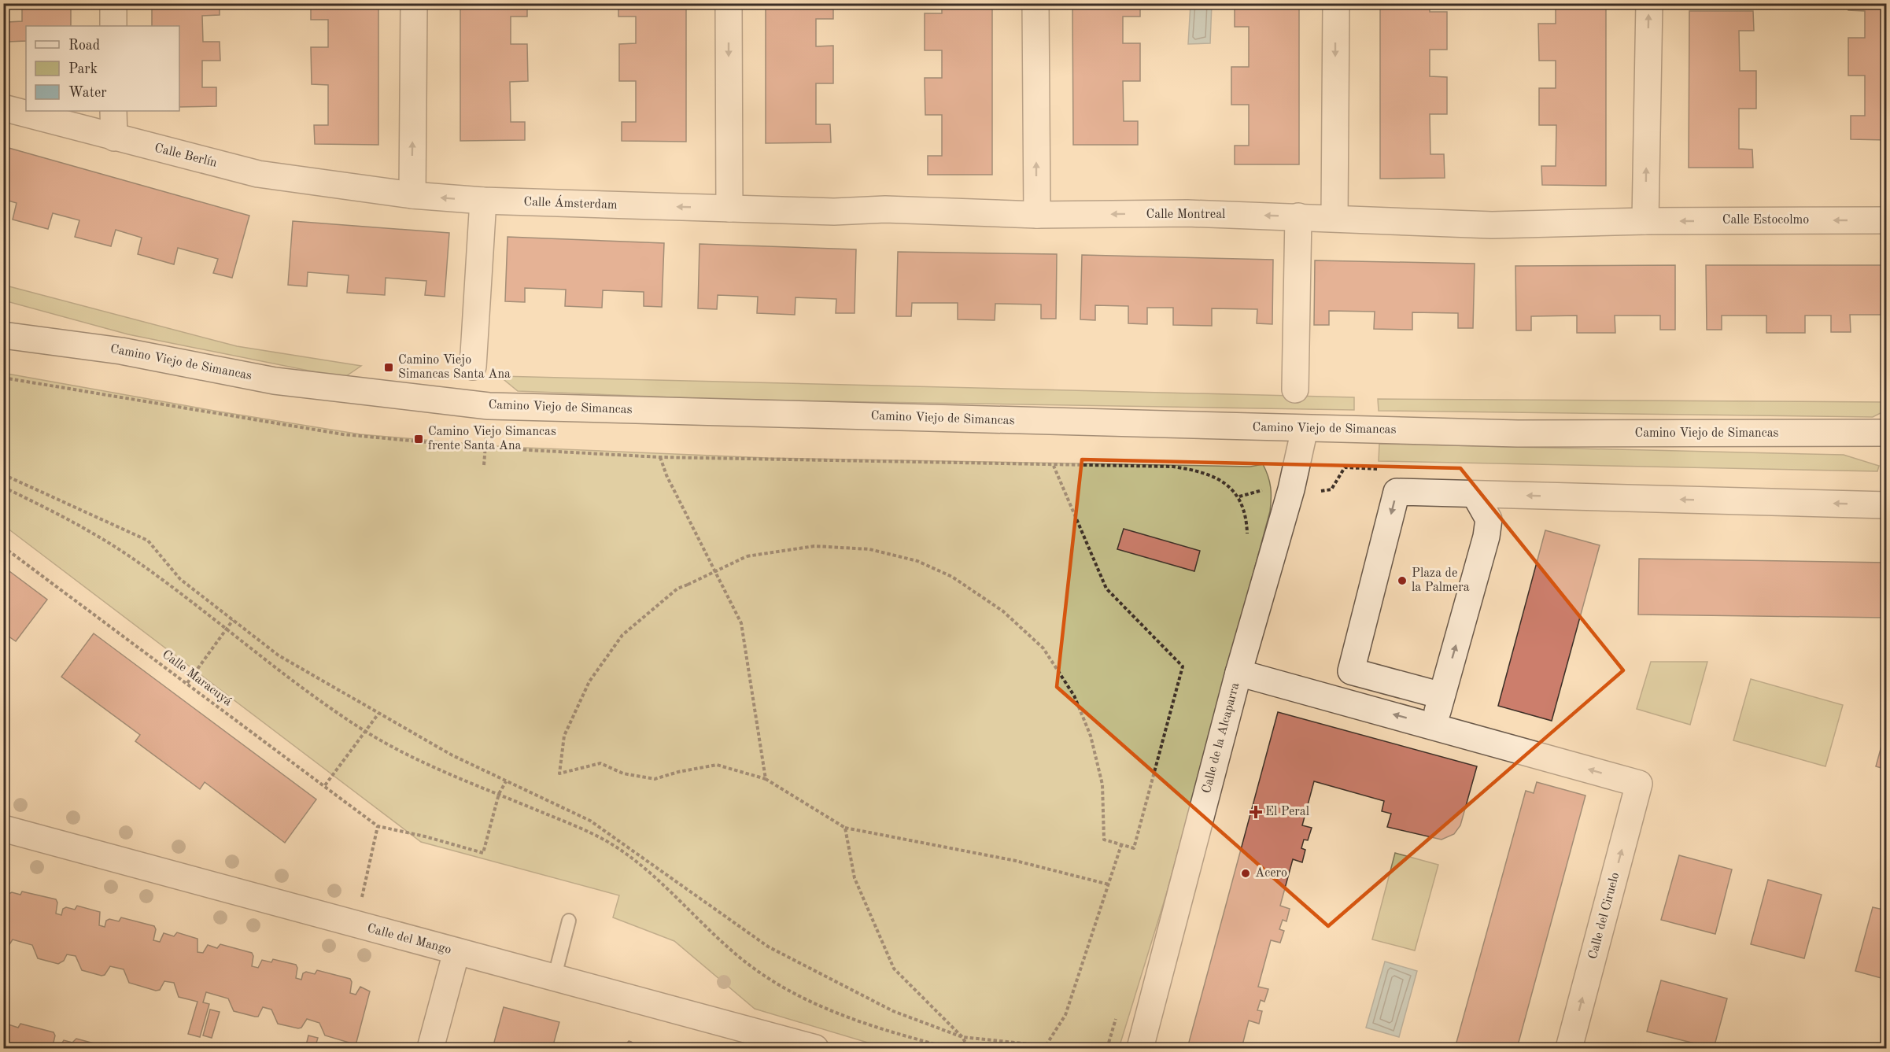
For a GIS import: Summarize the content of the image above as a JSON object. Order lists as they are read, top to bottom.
{
  "streets": {
    "street": [
      "Calle Berlín",
      "Calle Ámsterdam",
      "Calle Montreal",
      "Calle Estocolmo",
      "Camino Viejo de Simancas",
      "Calle de la Alcaparra",
      "Calle del Ciruelo",
      "Calle del Mango"
    ],
    "path": ["Calle Maracuyá"]
  },
  "crossings": [
    ["Calle Berlín", "Calle Ámsterdam"],
    ["Calle Ámsterdam", "Calle Montreal"],
    ["Calle Montreal", "Calle Estocolmo"],
    ["Camino Viejo de Simancas", "Calle de la Alcaparra"]
  ],
  "one_way": ["Calle Ámsterdam", "Calle Montreal", "Calle Estocolmo"],
  "places": {
    "transit": ["Camino Viejo Simancas Santa Ana", "Camino Viejo Simancas frente Santa Ana"],
    "other": ["Plaza de la Palmera", "Acero"],
    "health": ["El Peral"]
  },
  "legend": ["Road", "Park", "Water"]
}
